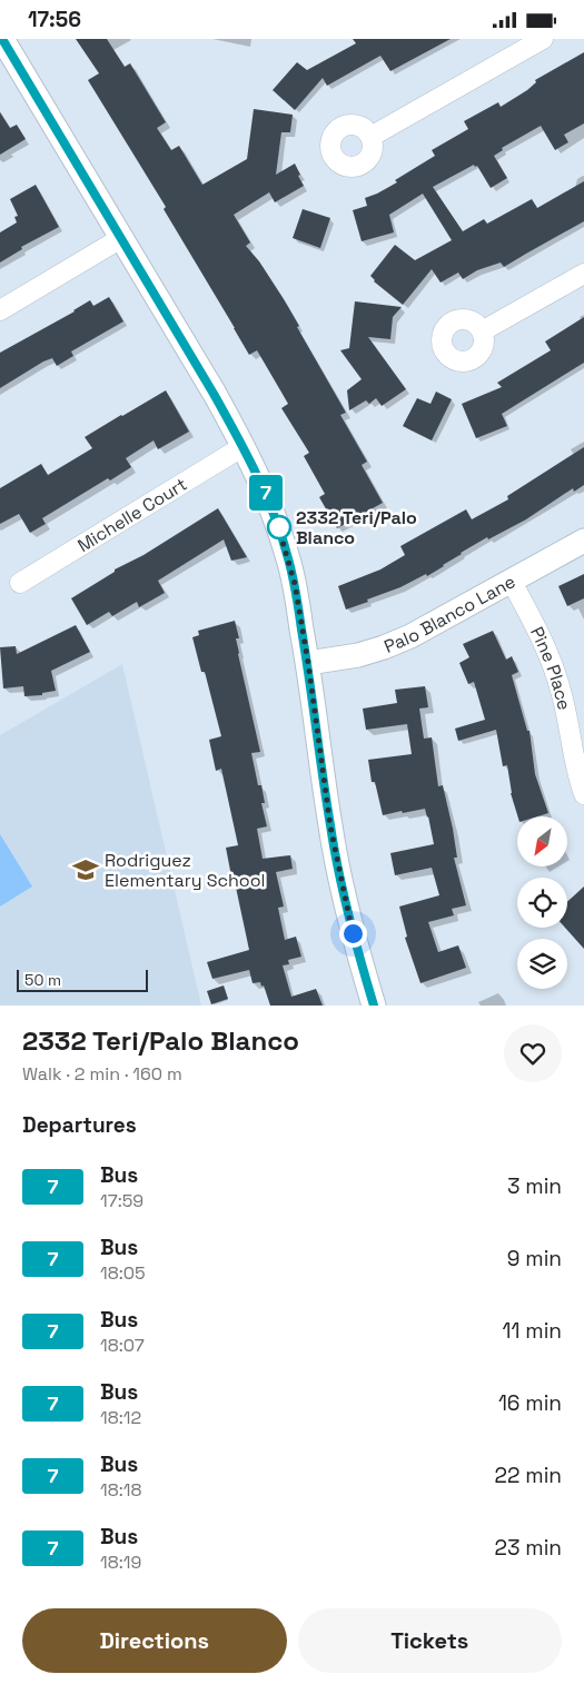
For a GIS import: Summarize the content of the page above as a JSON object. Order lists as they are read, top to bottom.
{
  "streets": {
    "street": ["Michelle Court", "Palo Blanco Lane", "Pine Place"]
  },
  "crossings": [
    ["Palo Blanco Lane", "Pine Place"]
  ],
  "places": {
    "other": ["2332 Teri/Palo Blanco"],
    "school or university": ["Rodriguez Elementary School"]
  },
  "lines": ["bus line 7"],
  "scale_bar": "50 m",
  "north": "bottom left",
  "page": {
    "status": "17:56",
    "on_map": "7",
    "scale": "50 m",
    "heading": [
      ["2332 Teri/Palo Blanco", "Walk · 2 min · 160 m"],
      "Departures"
    ],
    "list": [
      {
        "mark": "7",
        "name": "Bus",
        "note": "17:59",
        "value": "3 min"
      },
      {
        "mark": "7",
        "name": "Bus",
        "note": "18:05",
        "value": "9 min"
      },
      {
        "mark": "7",
        "name": "Bus",
        "note": "18:07",
        "value": "11 min"
      },
      {
        "mark": "7",
        "name": "Bus",
        "note": "18:12",
        "value": "16 min"
      },
      {
        "mark": "7",
        "name": "Bus",
        "note": "18:18",
        "value": "22 min"
      },
      {
        "mark": "7",
        "name": "Bus",
        "note": "18:19",
        "value": "23 min"
      }
    ],
    "buttons": ["Directions", "Tickets"]
  }
}
